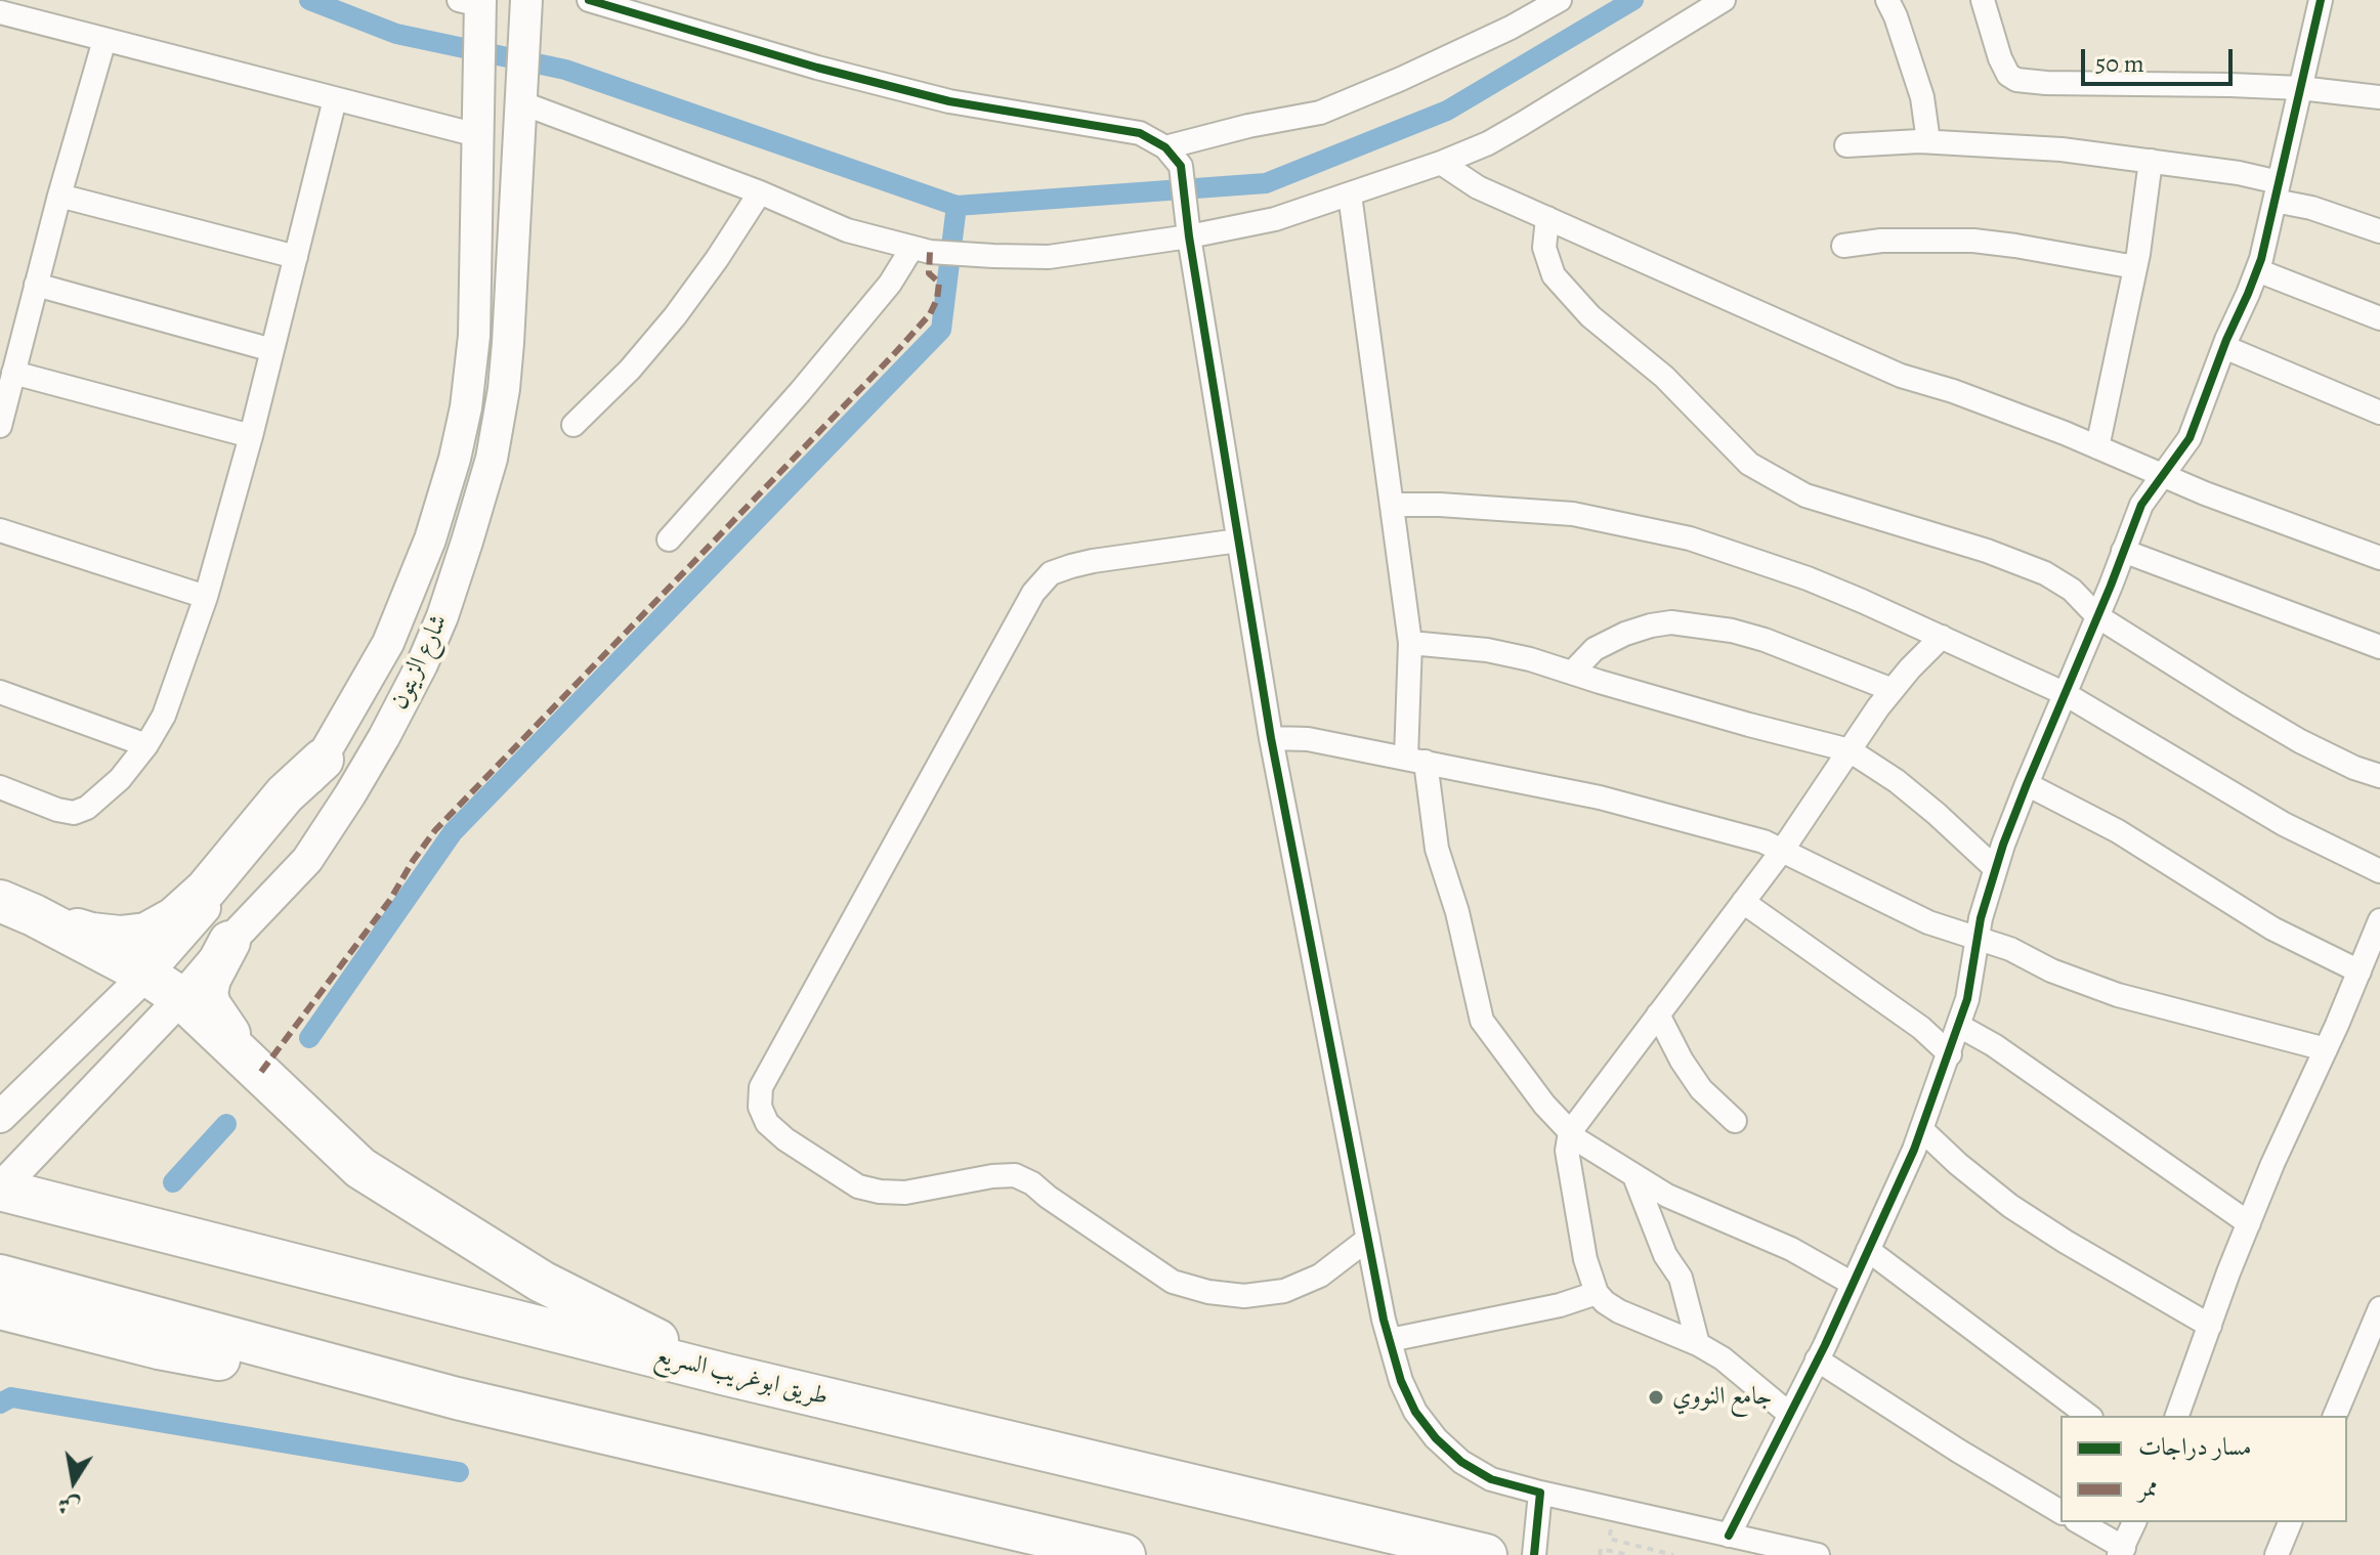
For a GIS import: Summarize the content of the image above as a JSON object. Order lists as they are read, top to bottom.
{
  "streets": {
    "highway": ["طريق ابوغريب السريع"],
    "main road": ["شارع الزيتون"]
  },
  "crossings": [
    ["شارع الزيتون", "طريق ابوغريب السريع"]
  ],
  "places": ["جامع النووي"],
  "legend": ["مسار دراجات", "ممر"],
  "scale_bar": "50 m",
  "north": "bottom"
}
